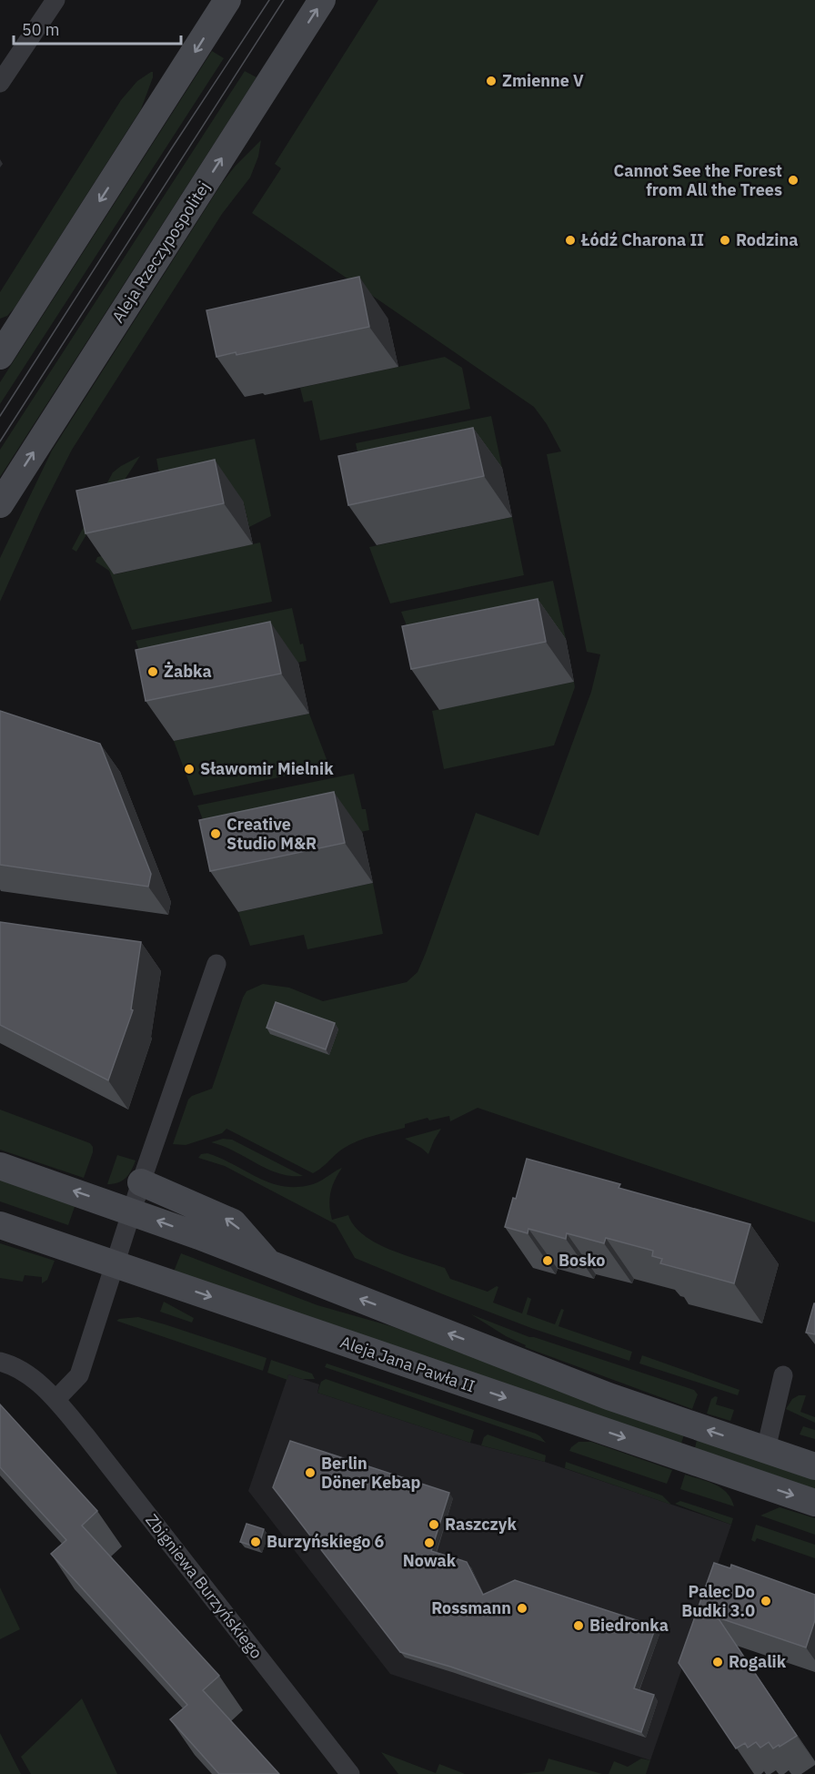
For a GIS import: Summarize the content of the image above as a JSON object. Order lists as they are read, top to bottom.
{
  "streets": {
    "main road": ["Aleja Rzeczypospolitej", "Aleja Jana Pawła II"],
    "street": ["Zbigniewa Burzyńskiego"]
  },
  "places": [
    "Zmienne V",
    "Cannot See the Forest from All the Trees",
    "Łódź Charona II",
    "Rodzina",
    "Żabka",
    "Sławomir Mielnik",
    "Creative Studio M&R",
    "Bosko",
    "Berlin Döner Kebap",
    "Raszczyk",
    "Burzyńskiego 6",
    "Nowak",
    "Palec Do Budki 3.0",
    "Rossmann",
    "Biedronka",
    "Rogalik"
  ],
  "scale_bar": "50 m"
}
